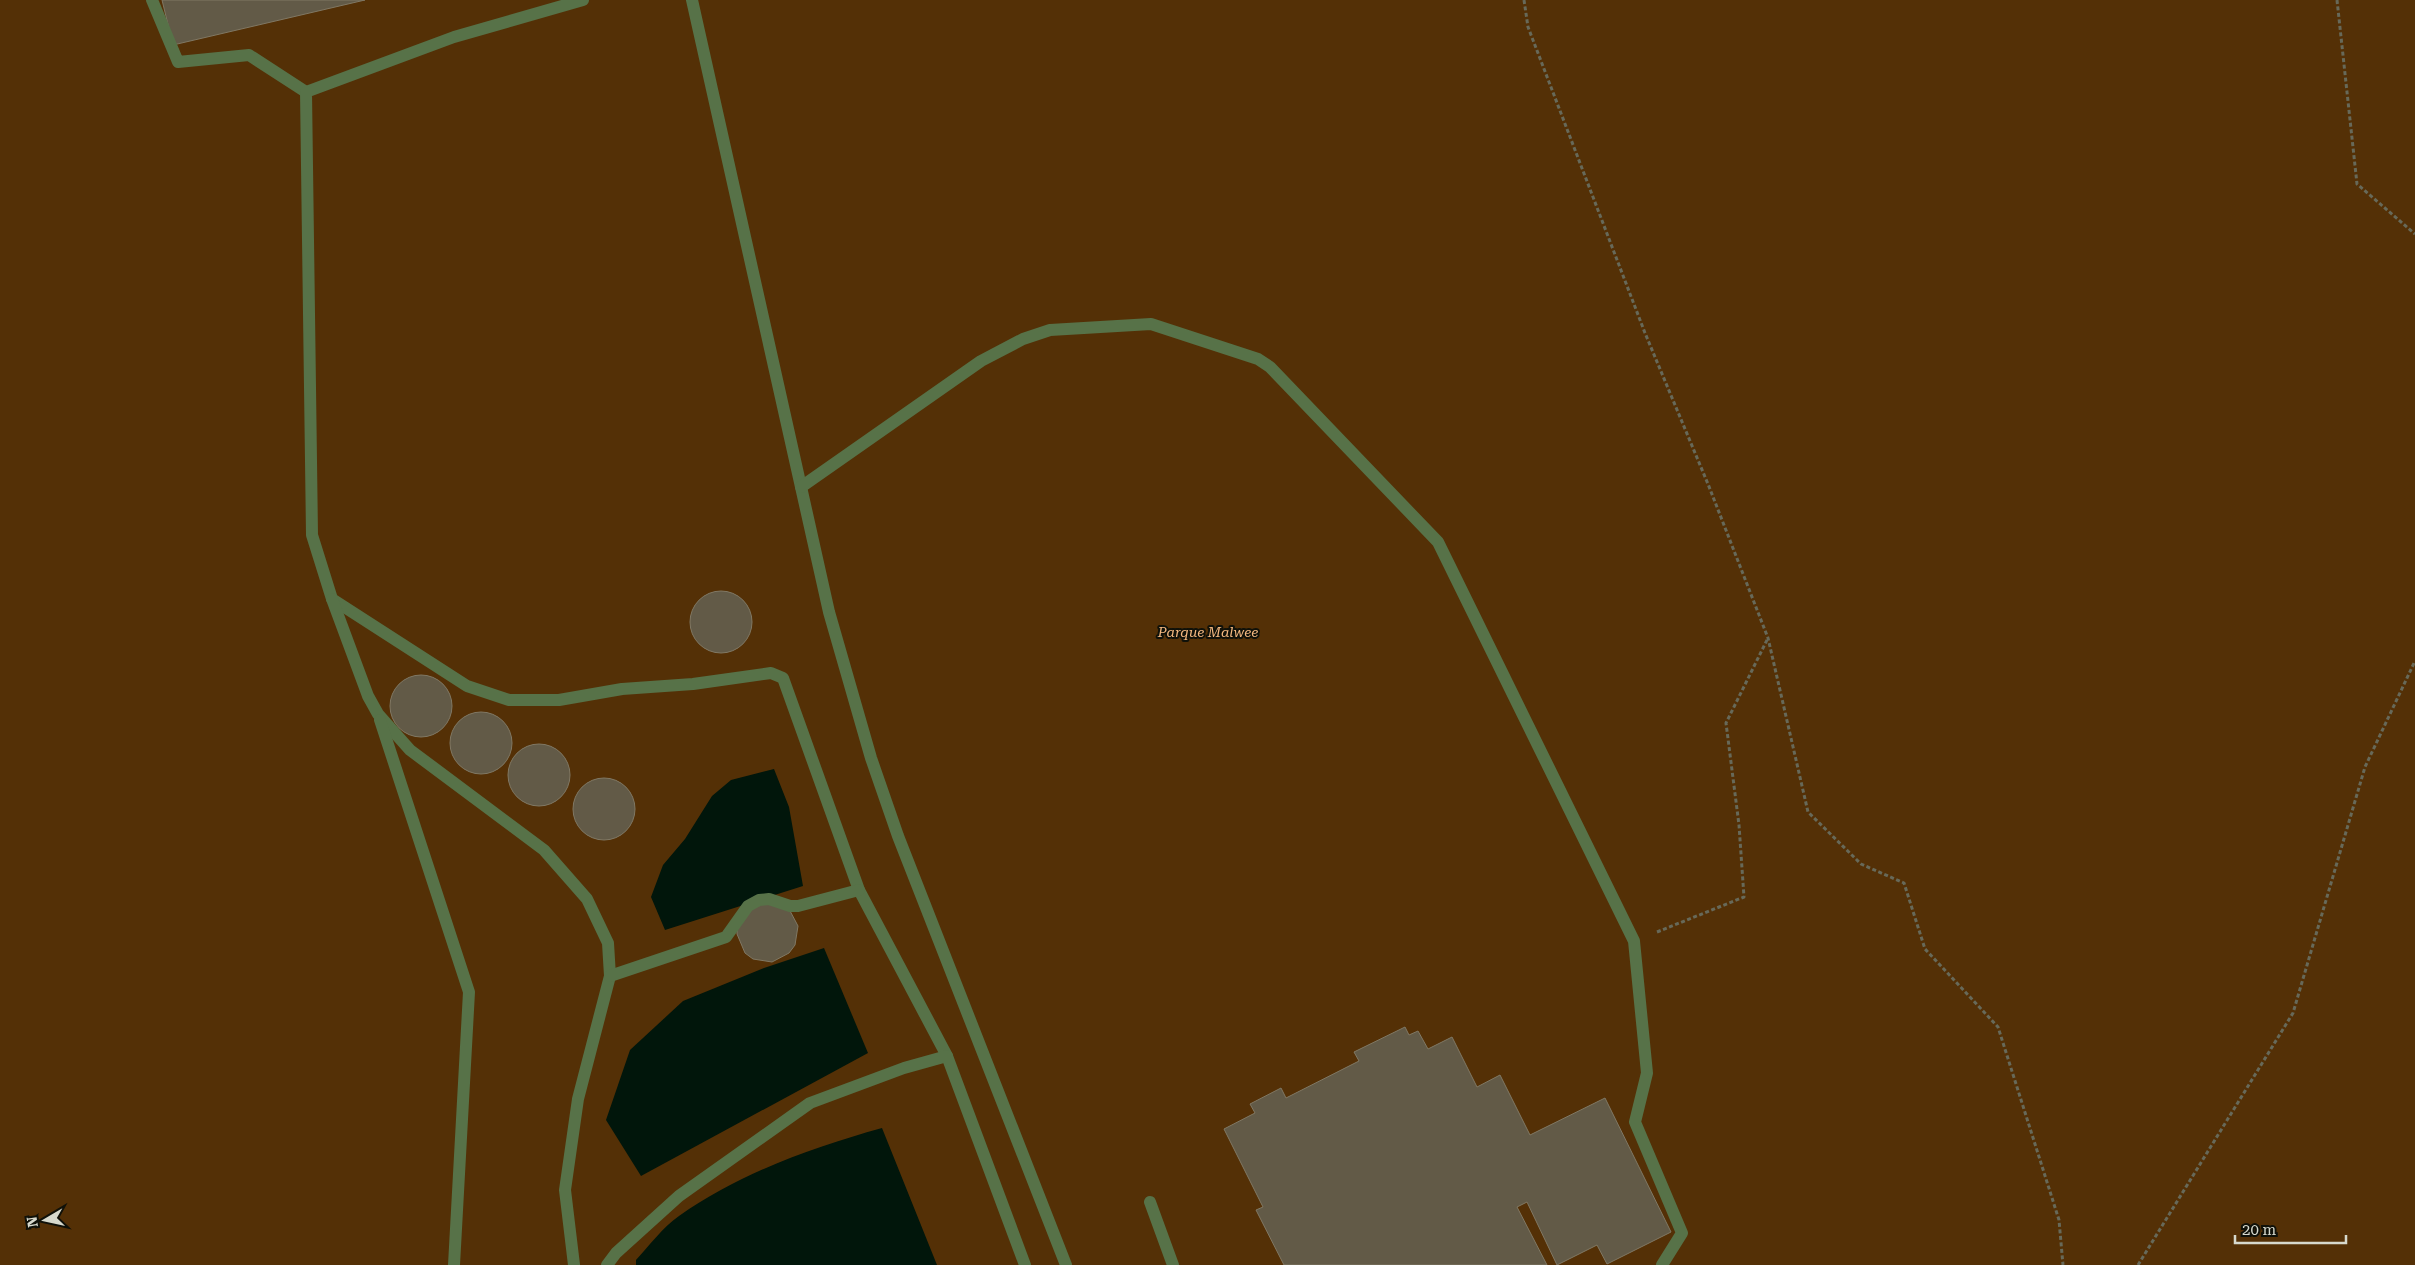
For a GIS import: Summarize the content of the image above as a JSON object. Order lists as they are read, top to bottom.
{
  "parks": ["Parque Malwee"],
  "scale_bar": "20 m",
  "north": "left"
}
